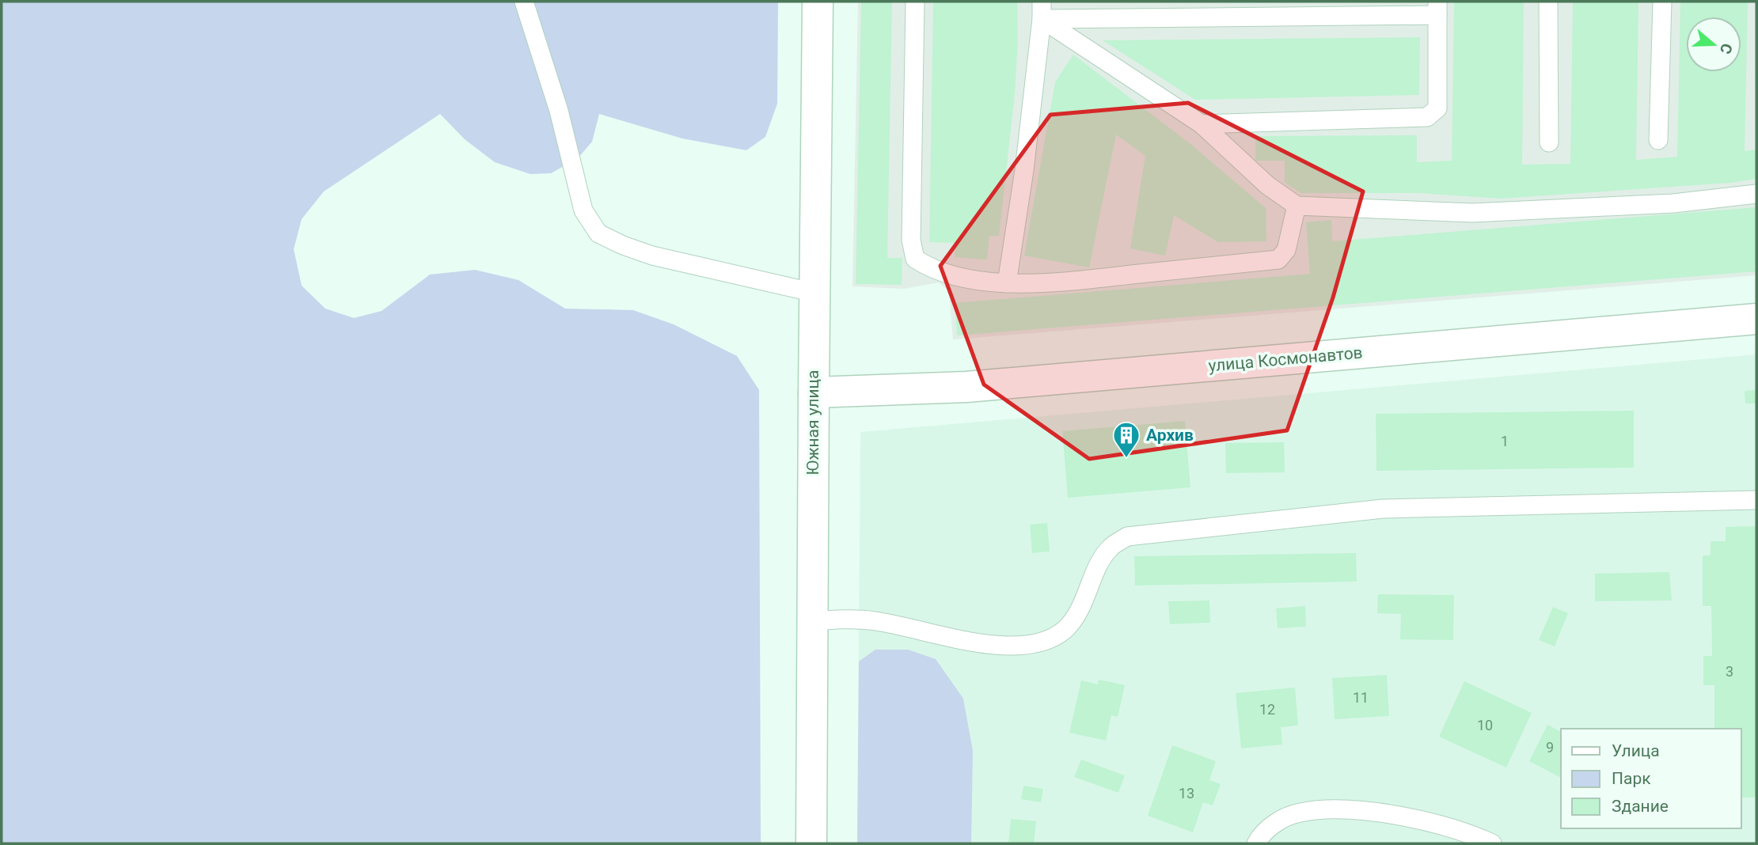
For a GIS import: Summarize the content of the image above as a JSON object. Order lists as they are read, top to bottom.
{
  "streets": {
    "street": ["улица Космонавтов", "Южная улица"]
  },
  "crossings": [
    ["улица Космонавтов", "Южная улица"]
  ],
  "places": {
    "building": ["Архив"]
  },
  "house_numbers": [
    "1",
    "3",
    "11",
    "12",
    "10",
    "9",
    "13"
  ],
  "legend": ["Улица", "Парк", "Здание"],
  "north": "right"
}
